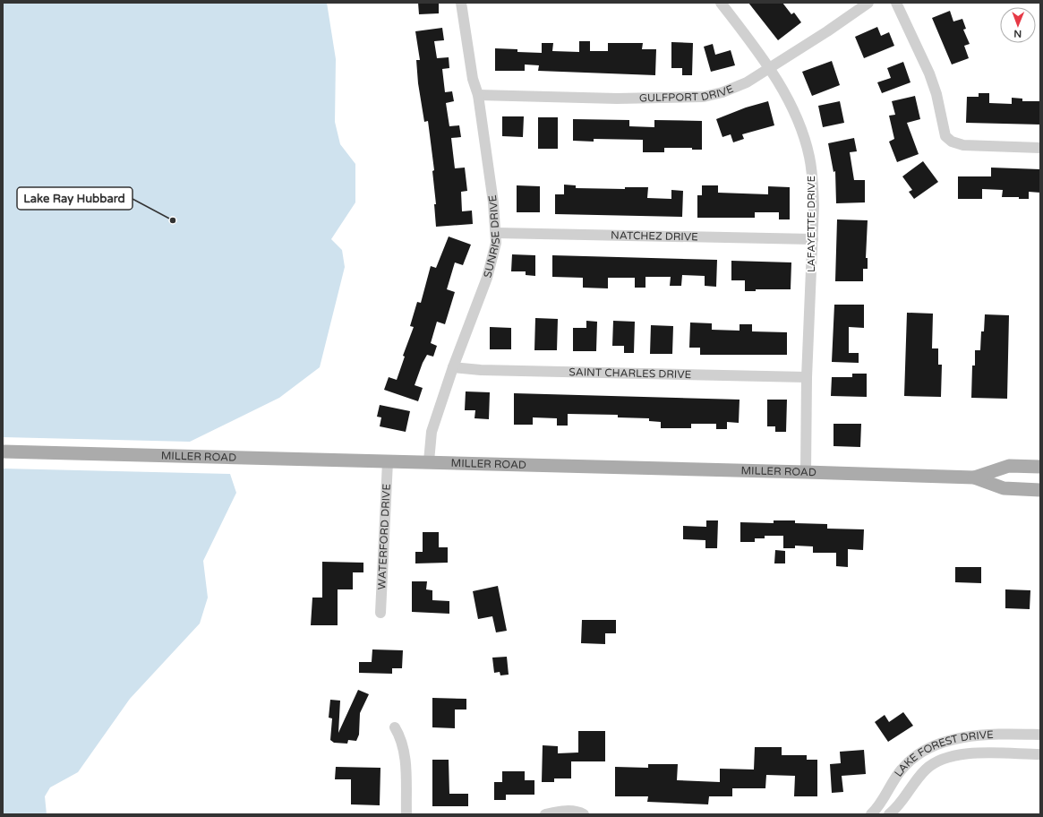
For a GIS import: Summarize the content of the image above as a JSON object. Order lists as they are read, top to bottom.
{
  "streets": {
    "main road": ["MILLER ROAD"],
    "street": [
      "GULFPORT DRIVE",
      "LAFAYETTE DRIVE",
      "SUNRISE DRIVE",
      "NATCHEZ DRIVE",
      "SAINT CHARLES DRIVE",
      "WATERFORD DRIVE",
      "LAKE FOREST DRIVE"
    ]
  },
  "crossings": [
    ["GULFPORT DRIVE", "LAFAYETTE DRIVE"],
    ["GULFPORT DRIVE", "SUNRISE DRIVE"],
    ["LAFAYETTE DRIVE", "NATCHEZ DRIVE"],
    ["LAFAYETTE DRIVE", "SAINT CHARLES DRIVE"],
    ["LAFAYETTE DRIVE", "MILLER ROAD"],
    ["SUNRISE DRIVE", "NATCHEZ DRIVE"],
    ["SUNRISE DRIVE", "SAINT CHARLES DRIVE"],
    ["SUNRISE DRIVE", "MILLER ROAD"],
    ["MILLER ROAD", "WATERFORD DRIVE"]
  ],
  "places": ["Lake Ray Hubbard"],
  "north": "bottom"
}
